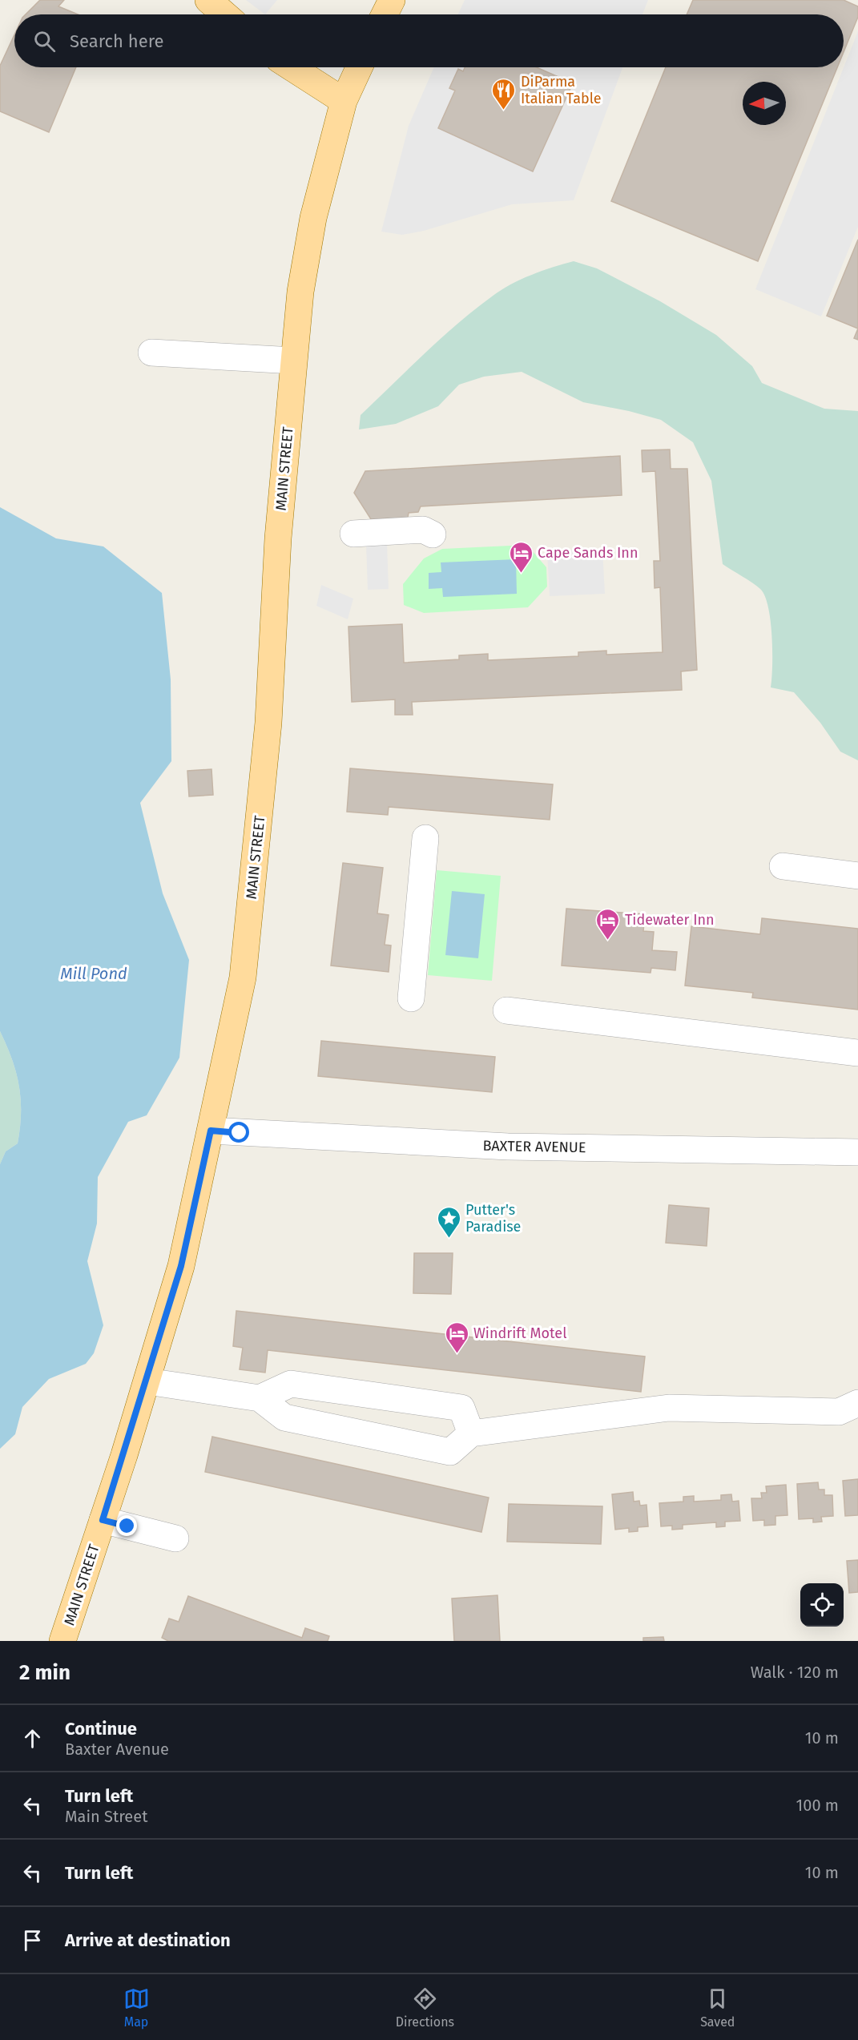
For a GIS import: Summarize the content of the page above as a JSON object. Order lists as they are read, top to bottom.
{
  "streets": {
    "main road": ["MAIN STREET"],
    "street": ["BAXTER AVENUE"]
  },
  "crossings": [
    ["MAIN STREET", "BAXTER AVENUE"]
  ],
  "water": ["Mill Pond"],
  "places": {
    "restaurant": ["DiParma Italian Table"],
    "hotel": ["Cape Sands Inn", "Tidewater Inn", "Windrift Motel"],
    "place": ["Putter's Paradise"]
  },
  "north": "left",
  "page": {
    "search": "Search here",
    "heading": ["2 min", "Walk · 120 m"],
    "list": [
      ["Continue", "Baxter Avenue", "10 m"],
      ["Turn left", "Main Street", "100 m"],
      ["Turn left", "10 m"],
      "Arrive at destination"
    ],
    "nav": ["Map", "Directions", "Saved"]
  }
}
